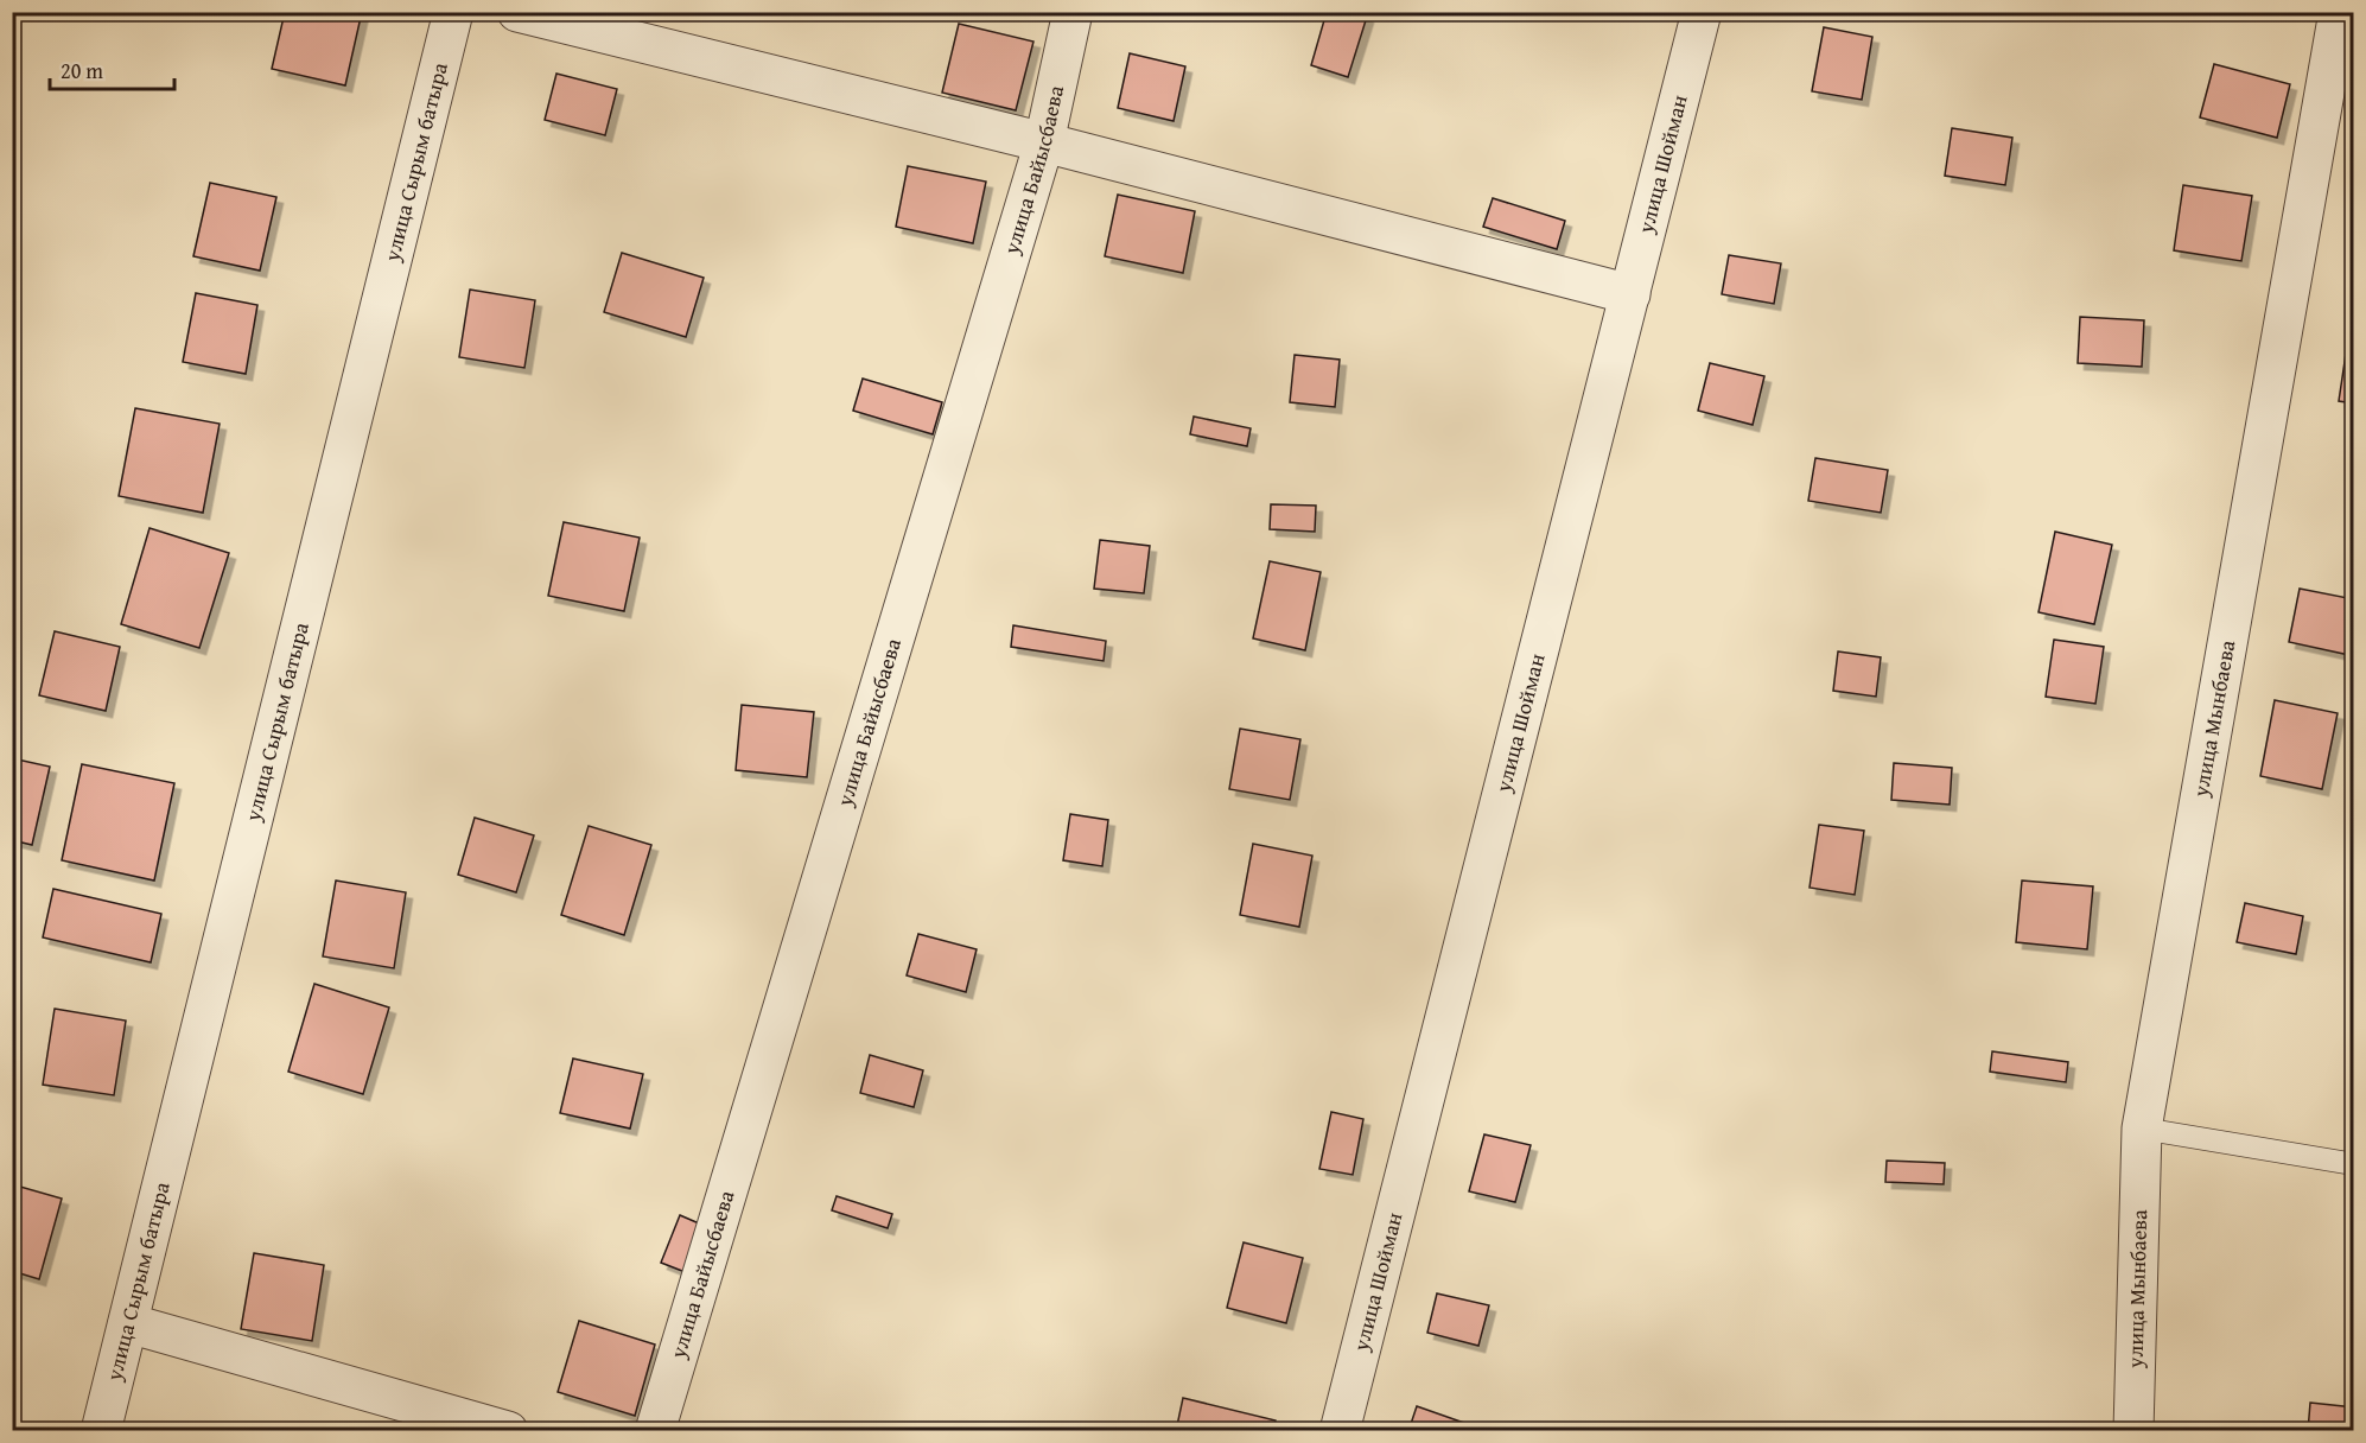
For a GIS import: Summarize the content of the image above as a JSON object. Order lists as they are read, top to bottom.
{
  "streets": {
    "street": [
      "улица Сырым батыра",
      "улица Шойман",
      "улица Байысбаева",
      "улица Мынбаева"
    ]
  },
  "scale_bar": "20 m"
}
